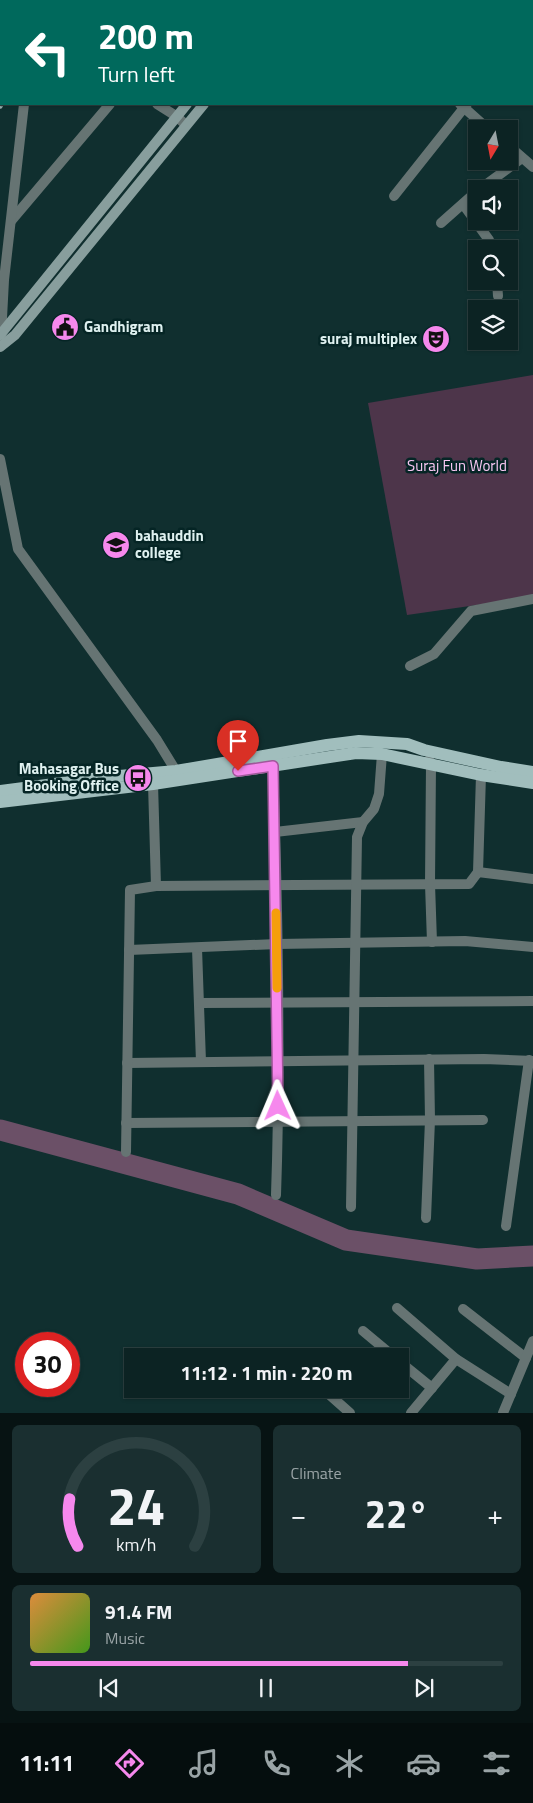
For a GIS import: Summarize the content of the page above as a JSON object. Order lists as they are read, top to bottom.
{
  "parks": ["Suraj Fun World"],
  "places": {
    "public building": ["Gandhigram"],
    "theatre": ["suraj multiplex"],
    "school or university": ["bahauddin college"],
    "bus stop": ["Mahasagar Bus Booking Office"]
  },
  "north": "bottom",
  "page": {
    "turn": ["200 m", "Turn left"],
    "limit": "30",
    "trip": "11:12 · 1 min · 220 m",
    "tile": "Climate",
    "heat": ["−", "22°", "+"],
    "song": ["91.4 FM", "Music"],
    "tabs": "11:11",
    "gauge": ["24", "km/h"]
  }
}
